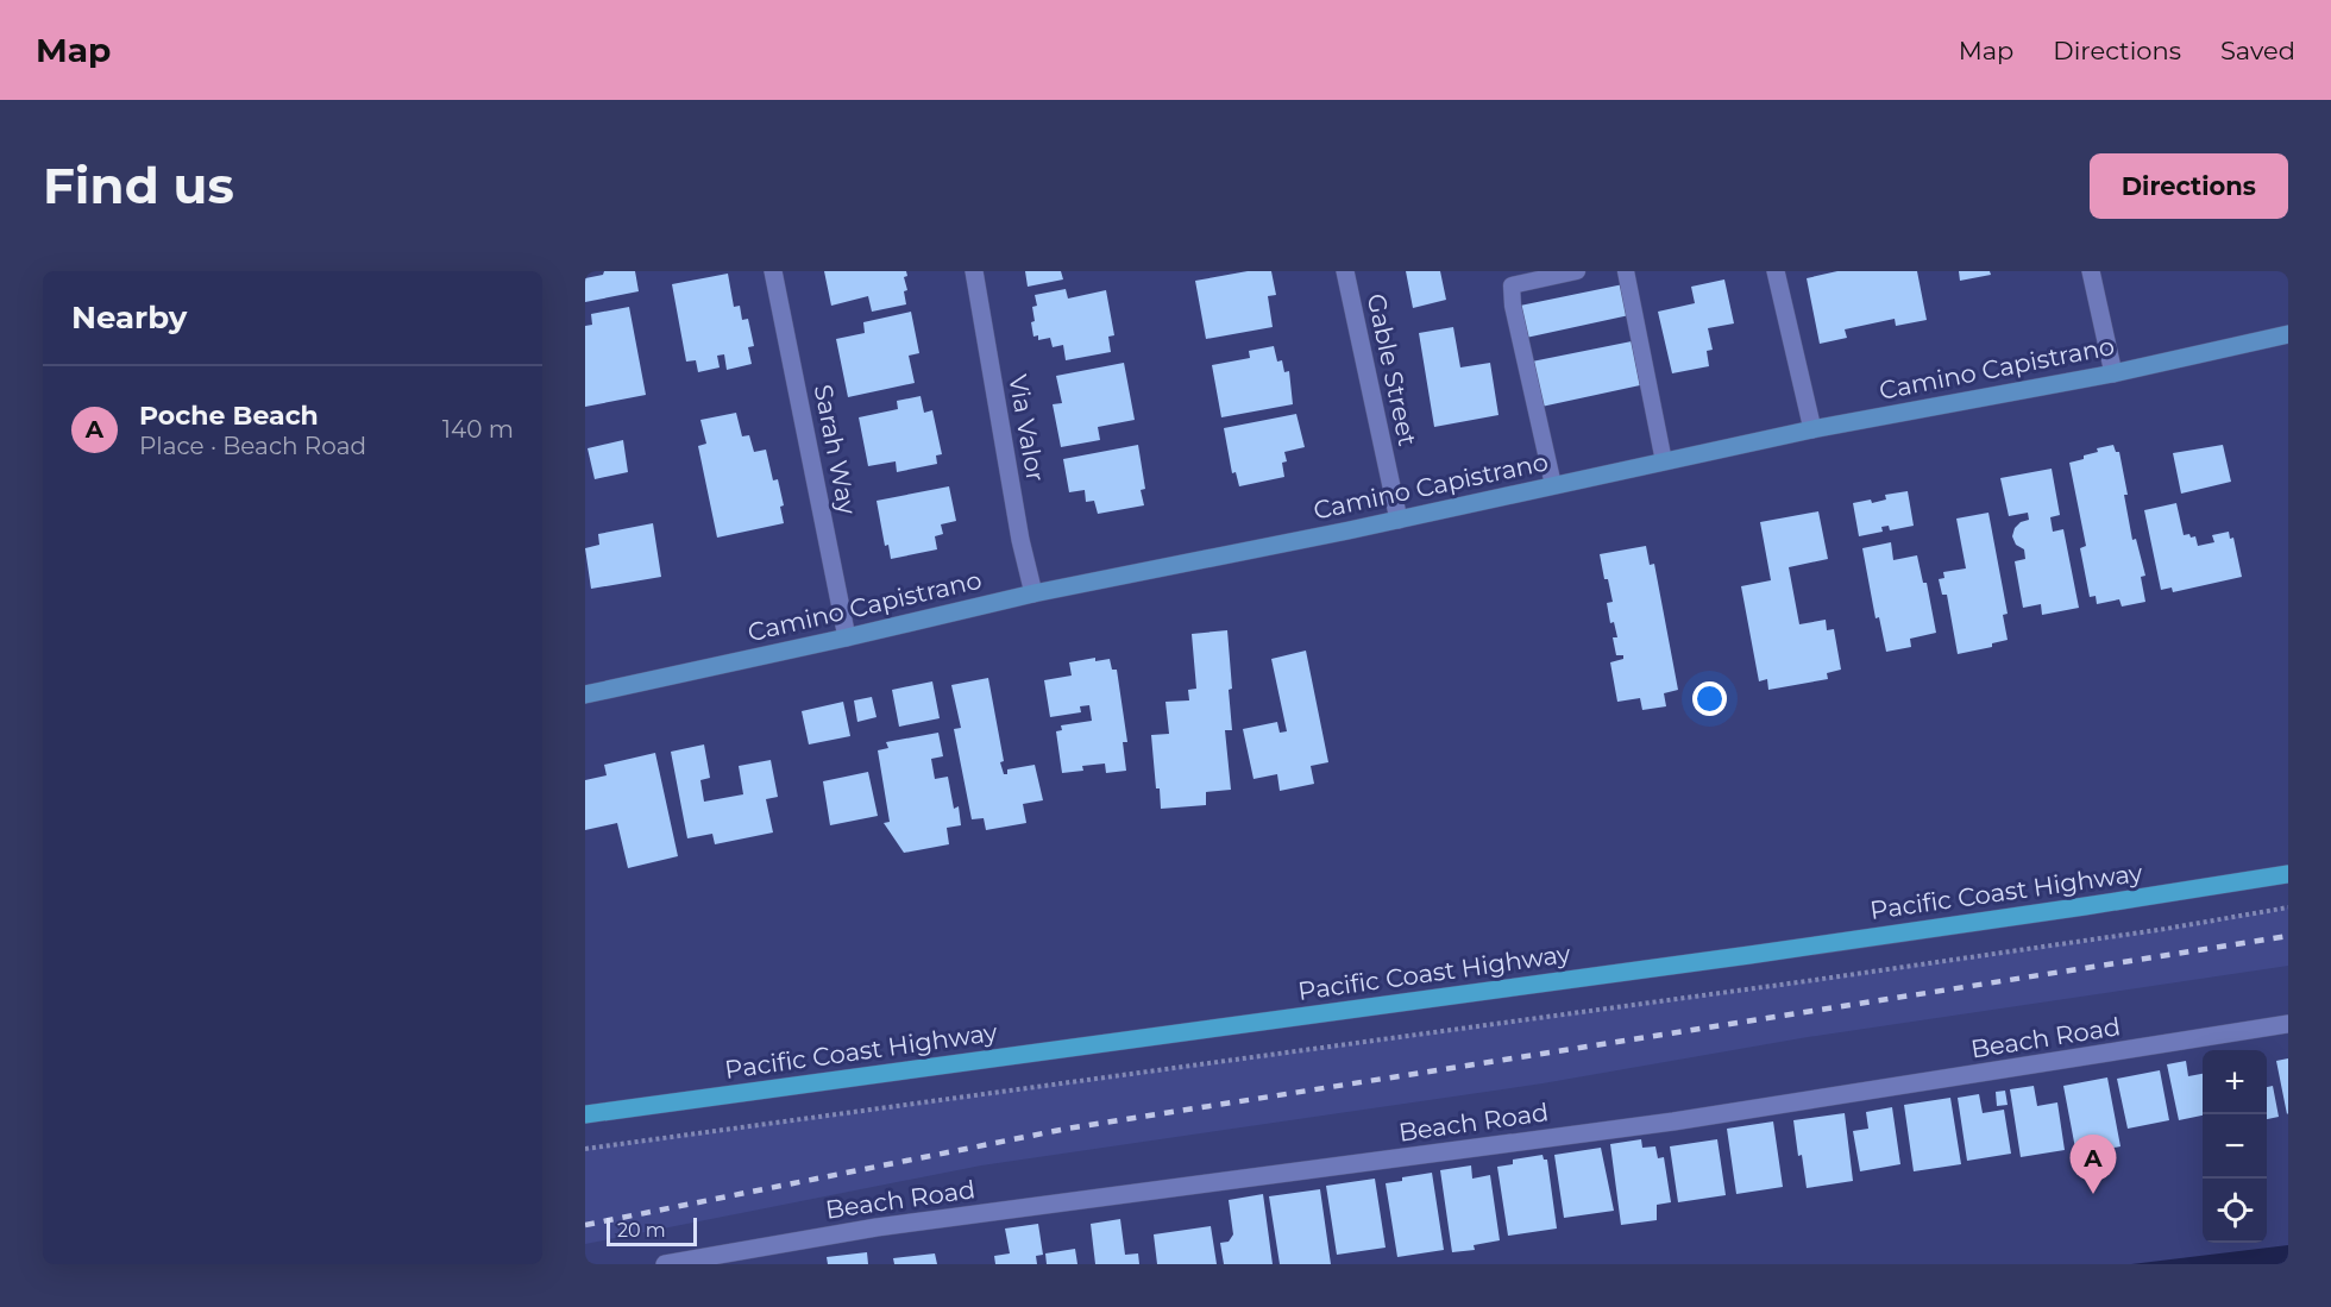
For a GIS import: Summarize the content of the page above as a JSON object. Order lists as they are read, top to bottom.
{
  "streets": {
    "main road": ["Camino Capistrano", "Pacific Coast Highway"],
    "street": [
      "Gable Street",
      "Via Valor",
      "Sarah Way",
      "Beach Road"
    ]
  },
  "crossings": [
    ["Camino Capistrano", "Gable Street"],
    ["Camino Capistrano", "Via Valor"],
    ["Camino Capistrano", "Sarah Way"]
  ],
  "scale_bar": "20 m",
  "page": {
    "header": "Map",
    "nav": ["Map", "Directions", "Saved"],
    "buttons": "Directions",
    "title": "Find us",
    "heading": "Nearby",
    "list": [
      {
        "mark": "A",
        "name": "Poche Beach",
        "note": "Place · Beach Road",
        "value": "140 m"
      }
    ],
    "map_buttons": ["+", "−"],
    "pins": "A",
    "scale": "20 m"
  }
}
